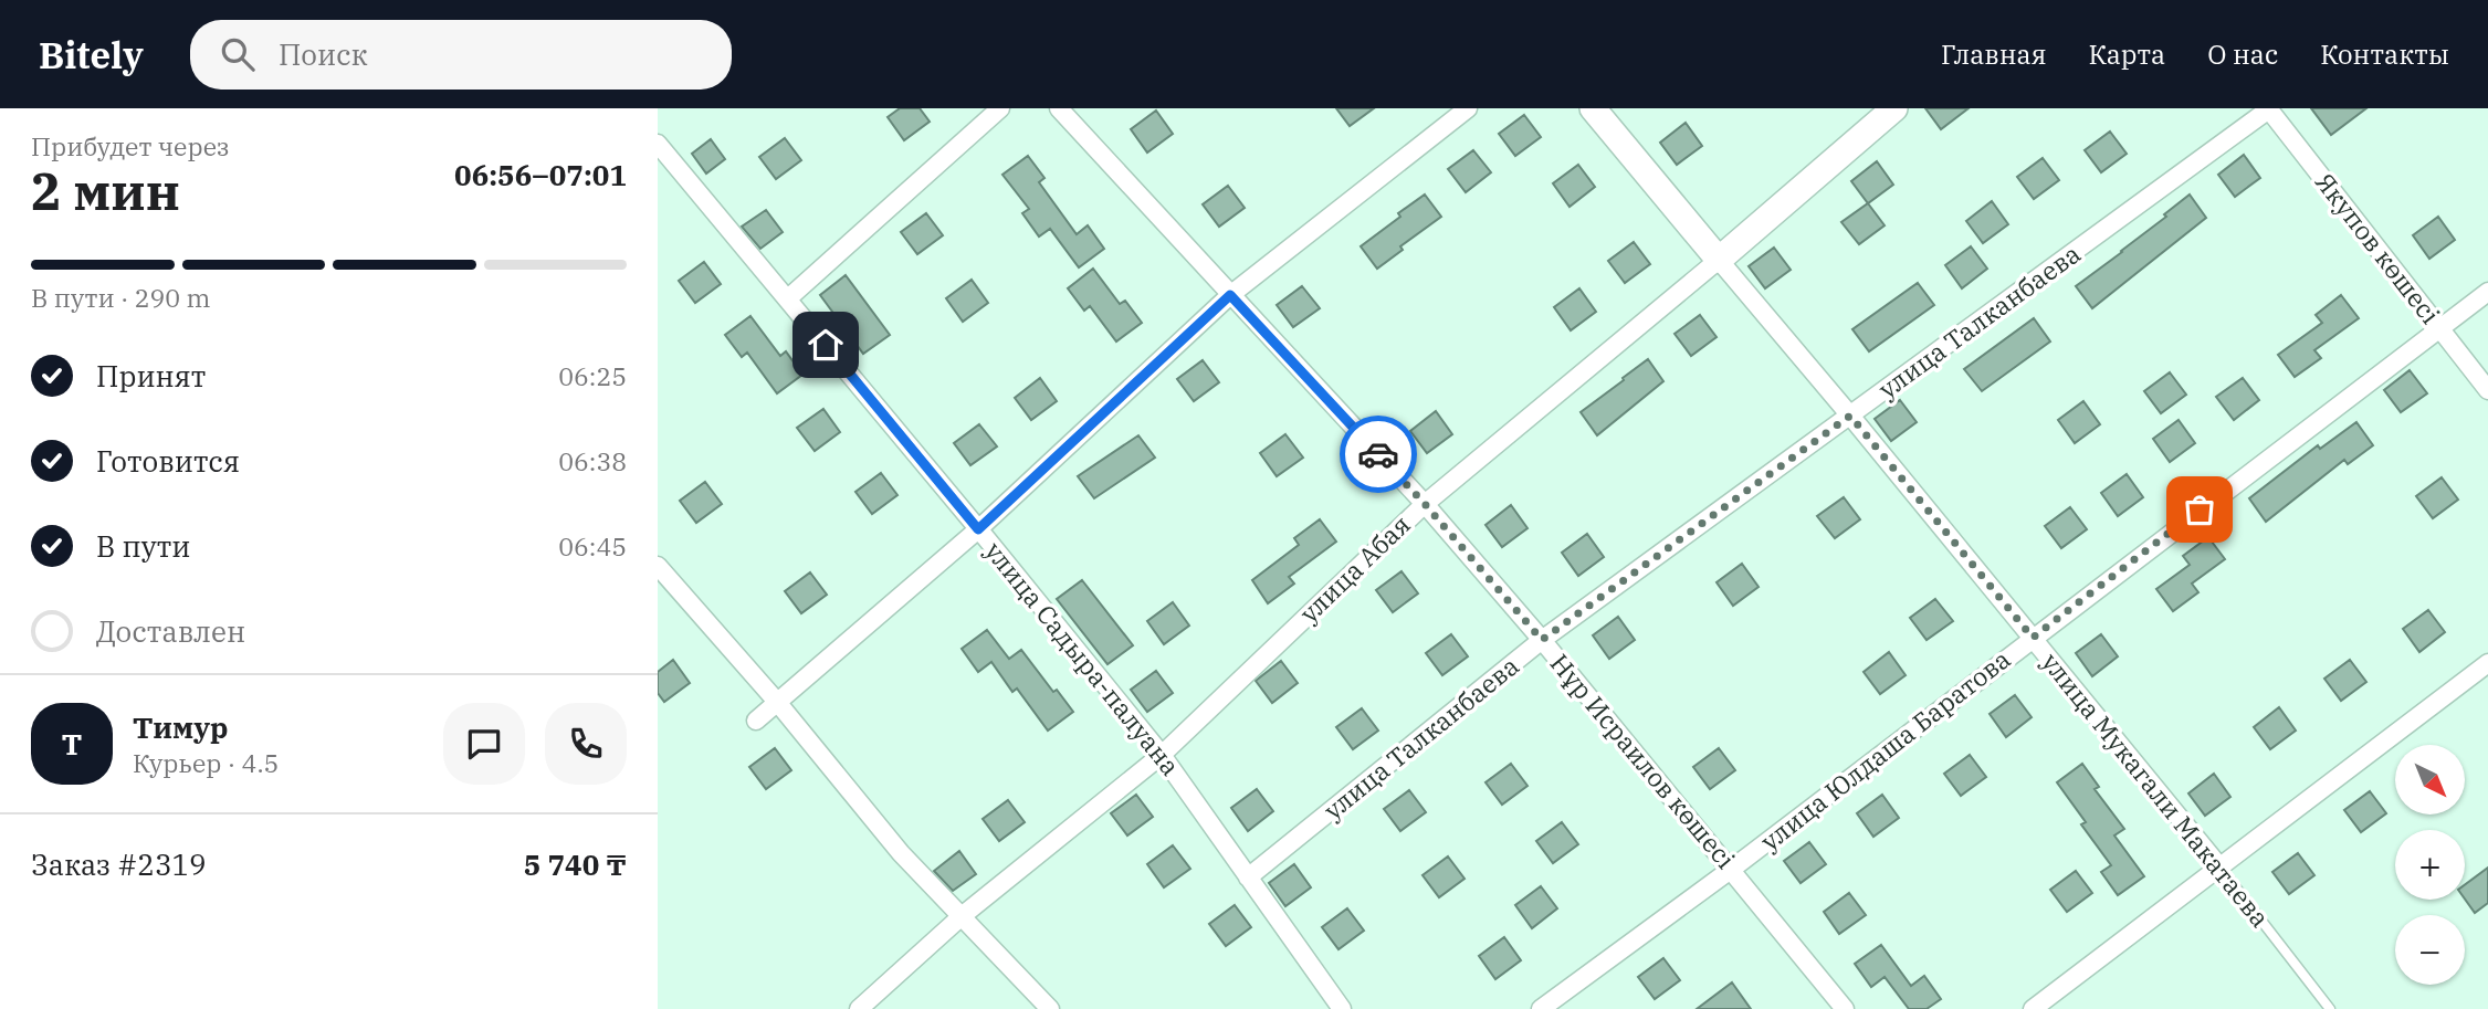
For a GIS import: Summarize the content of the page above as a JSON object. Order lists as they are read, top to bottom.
{
  "streets": {
    "street": [
      "Якупов көшесі",
      "улица Талканбаева",
      "улица Абая",
      "улица Садыра-палуана",
      "улица Юлдаша Баратова",
      "Нұр Исраилов көшесі",
      "улица Мукагали Макатаева"
    ]
  },
  "crossings": [
    ["Якупов көшесі", "улица Талканбаева"],
    ["Якупов көшесі", "улица Юлдаша Баратова"],
    ["улица Талканбаева", "улица Садыра-палуана"],
    ["улица Талканбаева", "Нұр Исраилов көшесі"],
    ["улица Талканбаева", "улица Мукагали Макатаева"],
    ["улица Абая", "улица Садыра-палуана"],
    ["улица Абая", "Нұр Исраилов көшесі"],
    ["улица Абая", "улица Мукагали Макатаева"],
    ["улица Юлдаша Баратова", "Нұр Исраилов көшесі"],
    ["улица Юлдаша Баратова", "улица Мукагали Макатаева"]
  ],
  "north": "bottom right",
  "page": {
    "header": "Bitely",
    "search": "Поиск",
    "nav": [
      "Главная",
      "Карта",
      "О нас",
      "Контакты"
    ],
    "heading": ["2 мин", "Прибудет через", "06:56–07:01"],
    "panel": [
      "Тимур",
      "Курьер · 4.5",
      "Заказ #2319",
      "5 740 ₸"
    ],
    "bar": "В пути · 290 m",
    "list": [
      ["Принят", "06:25"],
      ["Готовится", "06:38"],
      ["В пути", "06:45"],
      "Доставлен"
    ],
    "round": "Т",
    "map_buttons": ["+", "−"]
  }
}
